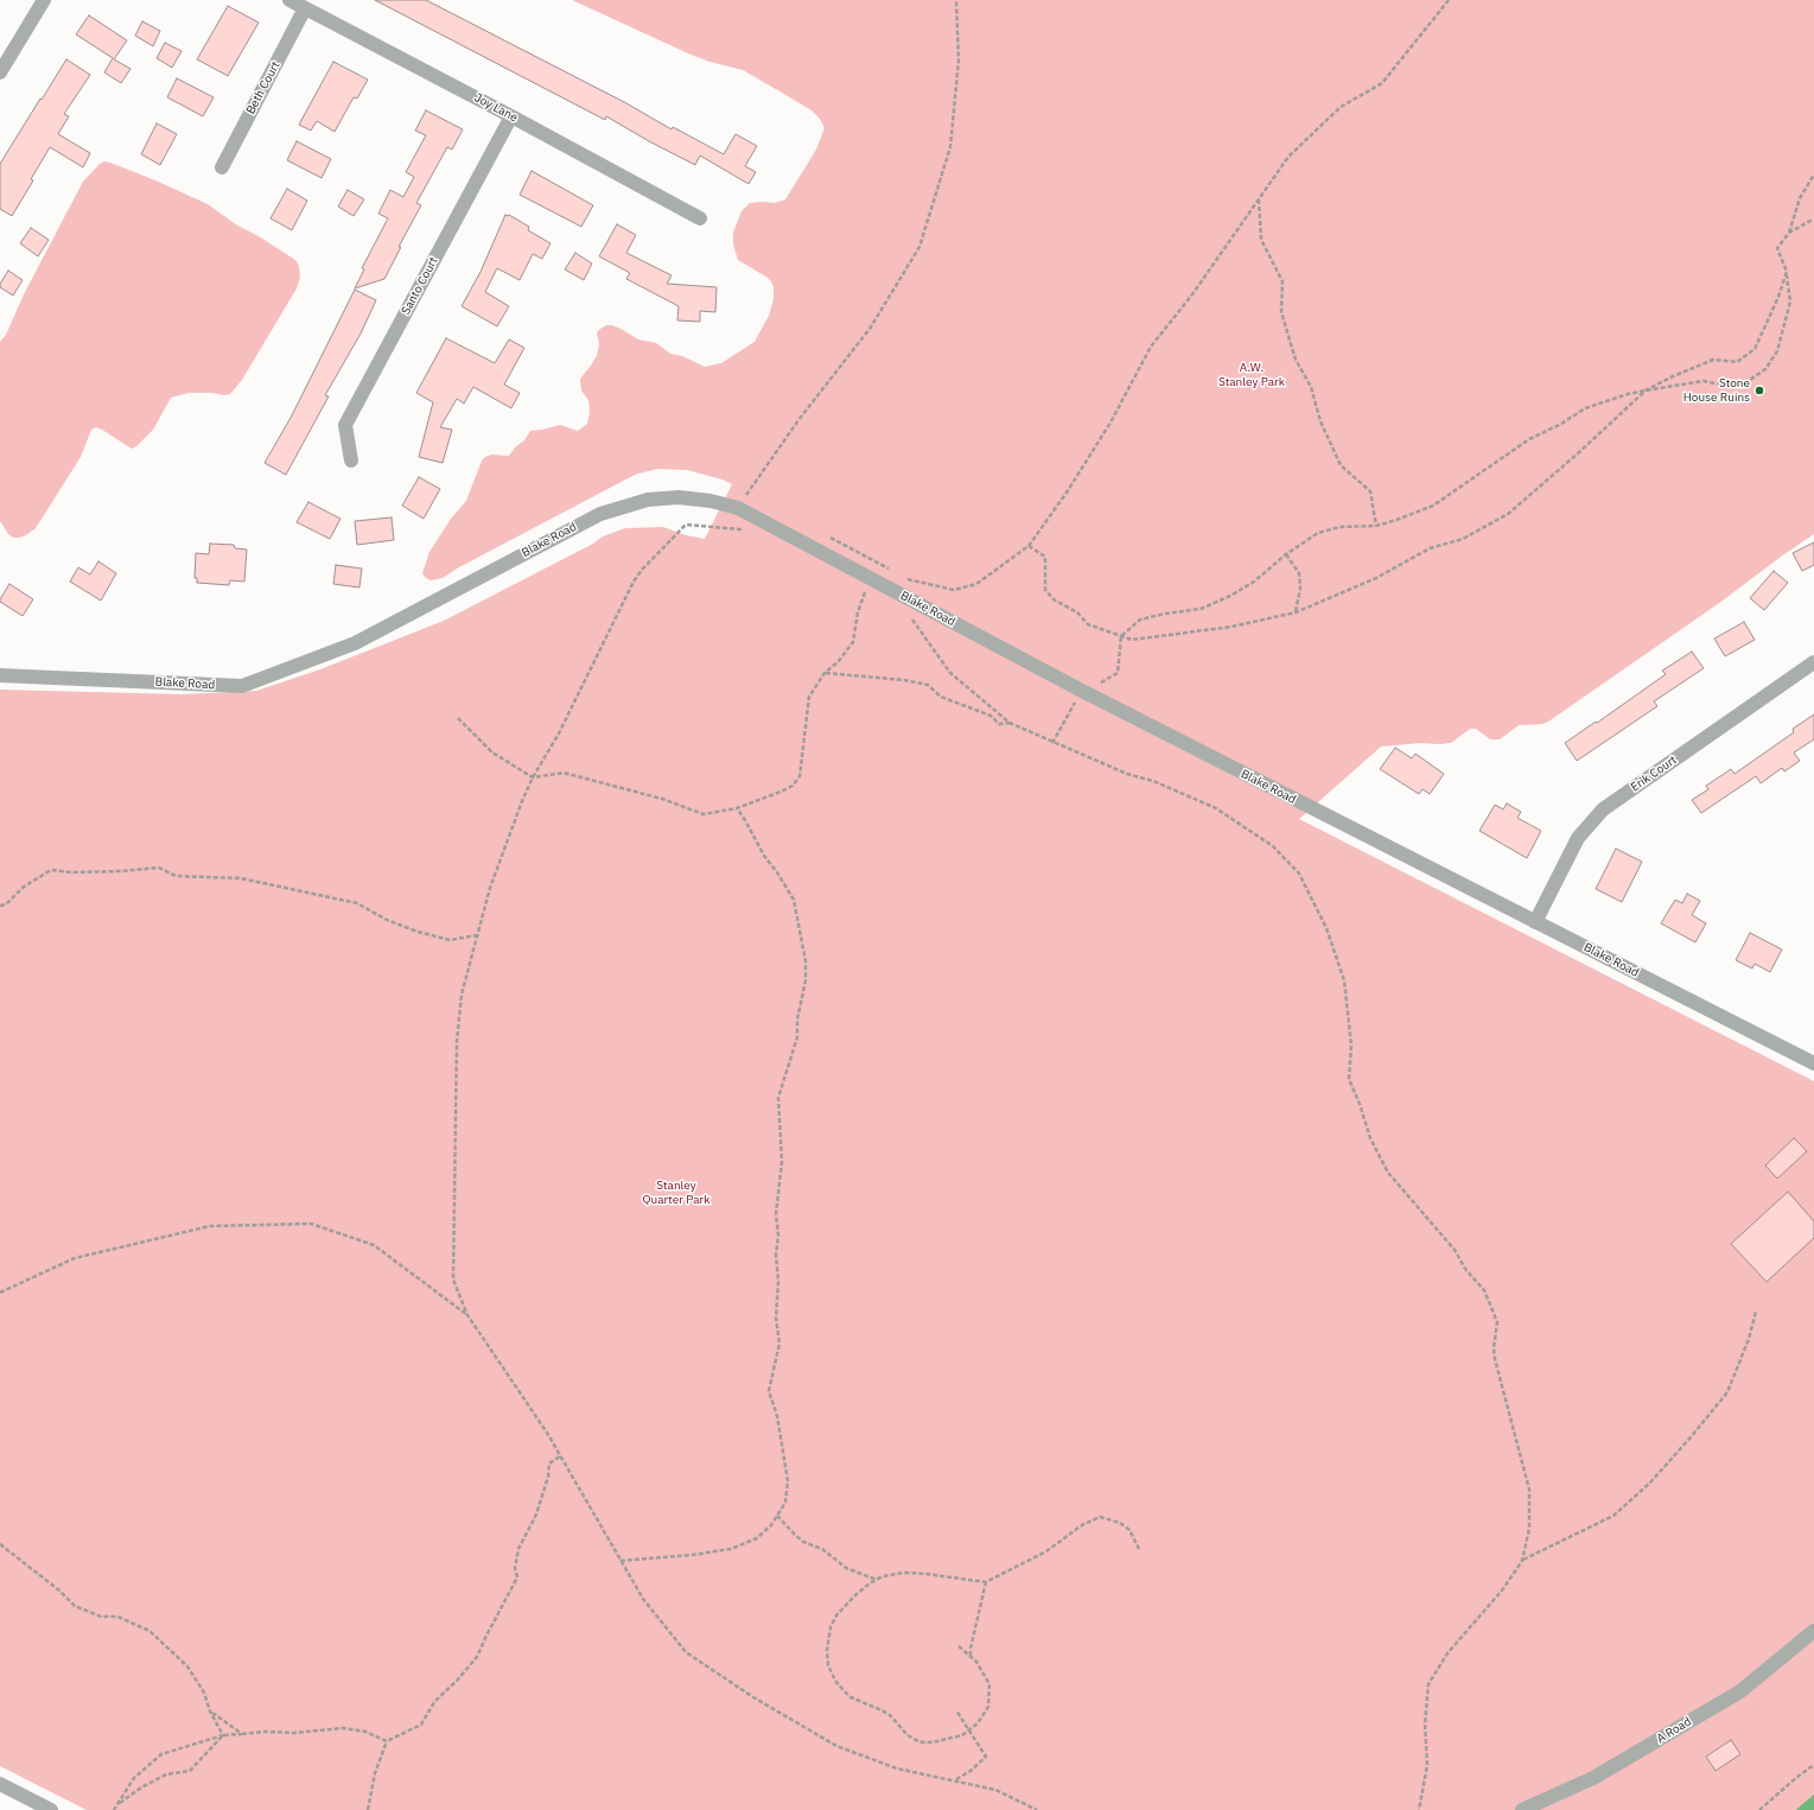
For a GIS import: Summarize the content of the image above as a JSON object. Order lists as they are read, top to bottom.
{
  "streets": {
    "street": [
      "Beth Court",
      "Joy Lane",
      "Santo Court",
      "Blake Road",
      "Erik Court",
      "A Road"
    ]
  },
  "crossings": [
    ["Beth Court", "Joy Lane"],
    ["Joy Lane", "Santo Court"],
    ["Blake Road", "Erik Court"]
  ],
  "parks": ["A.W. Stanley Park", "Stanley Quarter Park"],
  "places": ["Stone House Ruins"]
}
